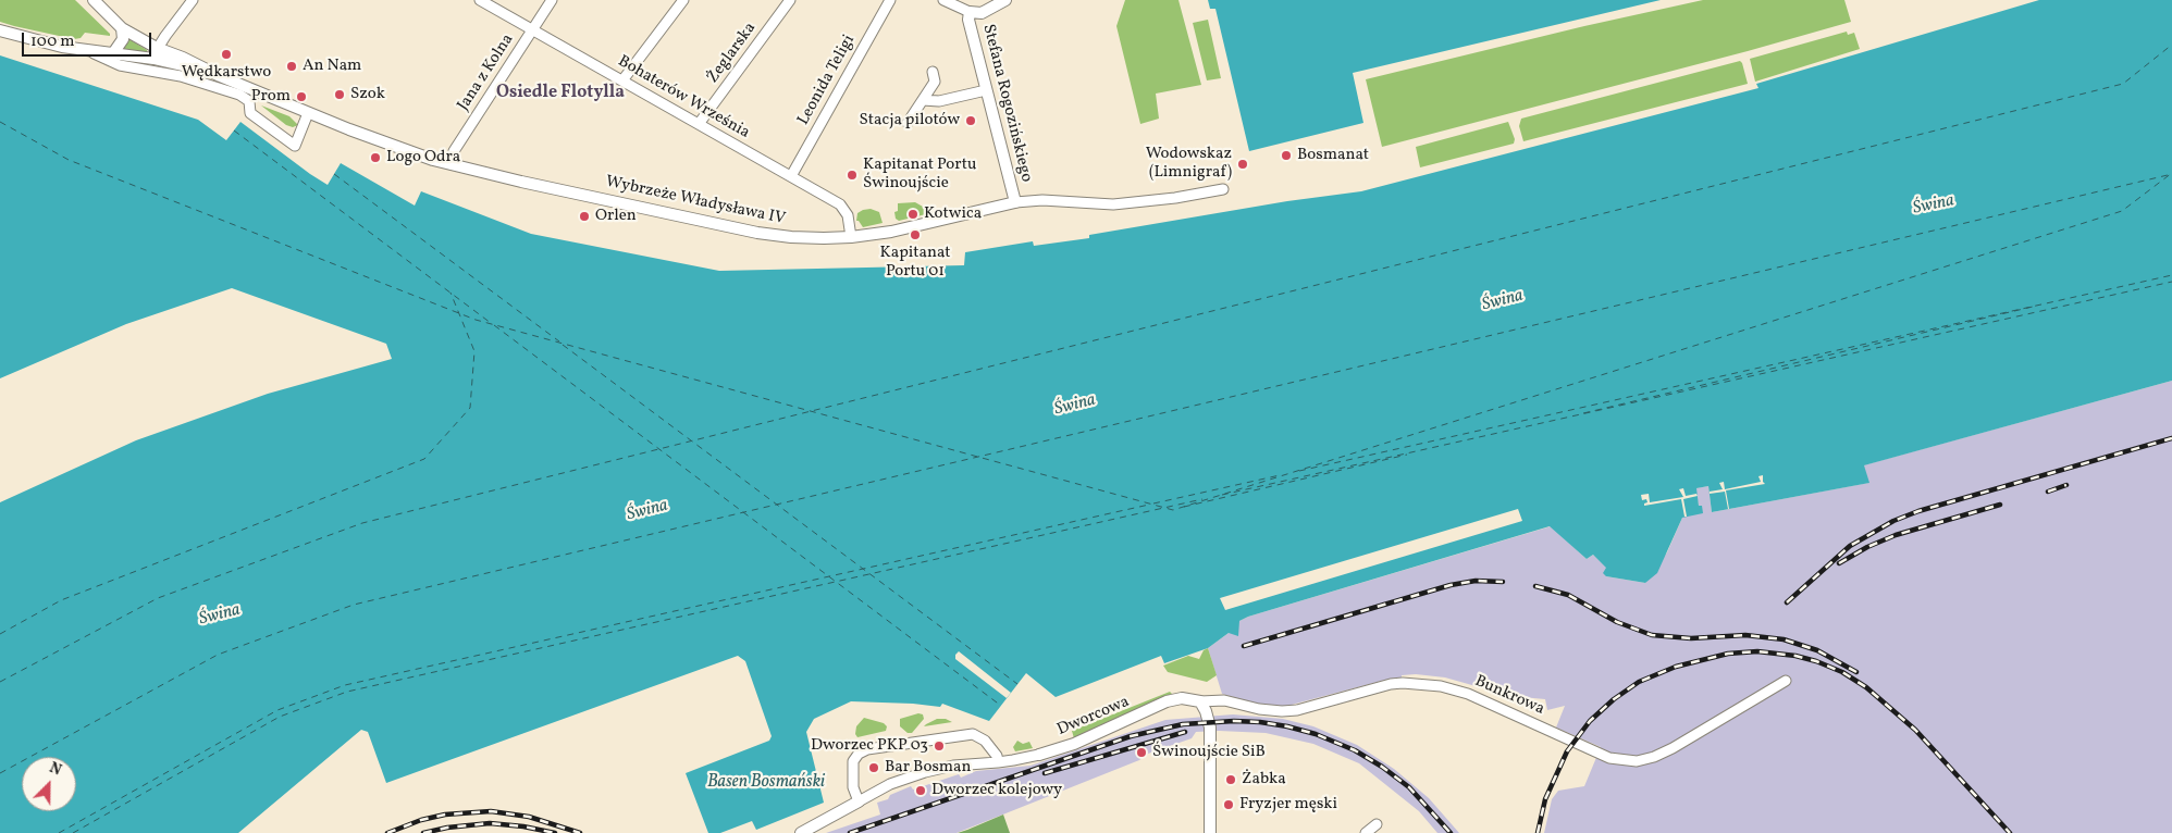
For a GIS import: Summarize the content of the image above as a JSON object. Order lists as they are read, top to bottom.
{
  "streets": {
    "street": [
      "Żeglarska",
      "Jana z Kolna",
      "Leonida Teligi",
      "Bohaterów Września",
      "Stefana Rogozińskiego",
      "Wybrzeże Władysława IV",
      "Bunkrowa",
      "Dworcowa"
    ]
  },
  "crossings": [
    ["Żeglarska", "Bohaterów Września"],
    ["Jana z Kolna", "Bohaterów Września"],
    ["Jana z Kolna", "Wybrzeże Władysława IV"],
    ["Leonida Teligi", "Bohaterów Września"],
    ["Bohaterów Września", "Wybrzeże Władysława IV"],
    ["Stefana Rogozińskiego", "Wybrzeże Władysława IV"],
    ["Bunkrowa", "Dworcowa"]
  ],
  "districts": ["Osiedle Flotylla"],
  "water": ["Świna", "Basen Bosmański"],
  "places": [
    "Wędkarstwo",
    "An Nam",
    "Szok",
    "Prom",
    "Stacja pilotów",
    "Bosmanat",
    "Logo Odra",
    "Wodowskaz (Limnigraf)",
    "Kapitanat Portu Świnoujście",
    "Kotwica",
    "Orlen",
    "Kapitanat Portu 01",
    "Dworzec PKP 03",
    "Świnoujście SiB",
    "Bar Bosman",
    "Żabka",
    "Dworzec kolejowy",
    "Fryzjer męski"
  ],
  "scale_bar": "100 m",
  "north": "top right"
}
